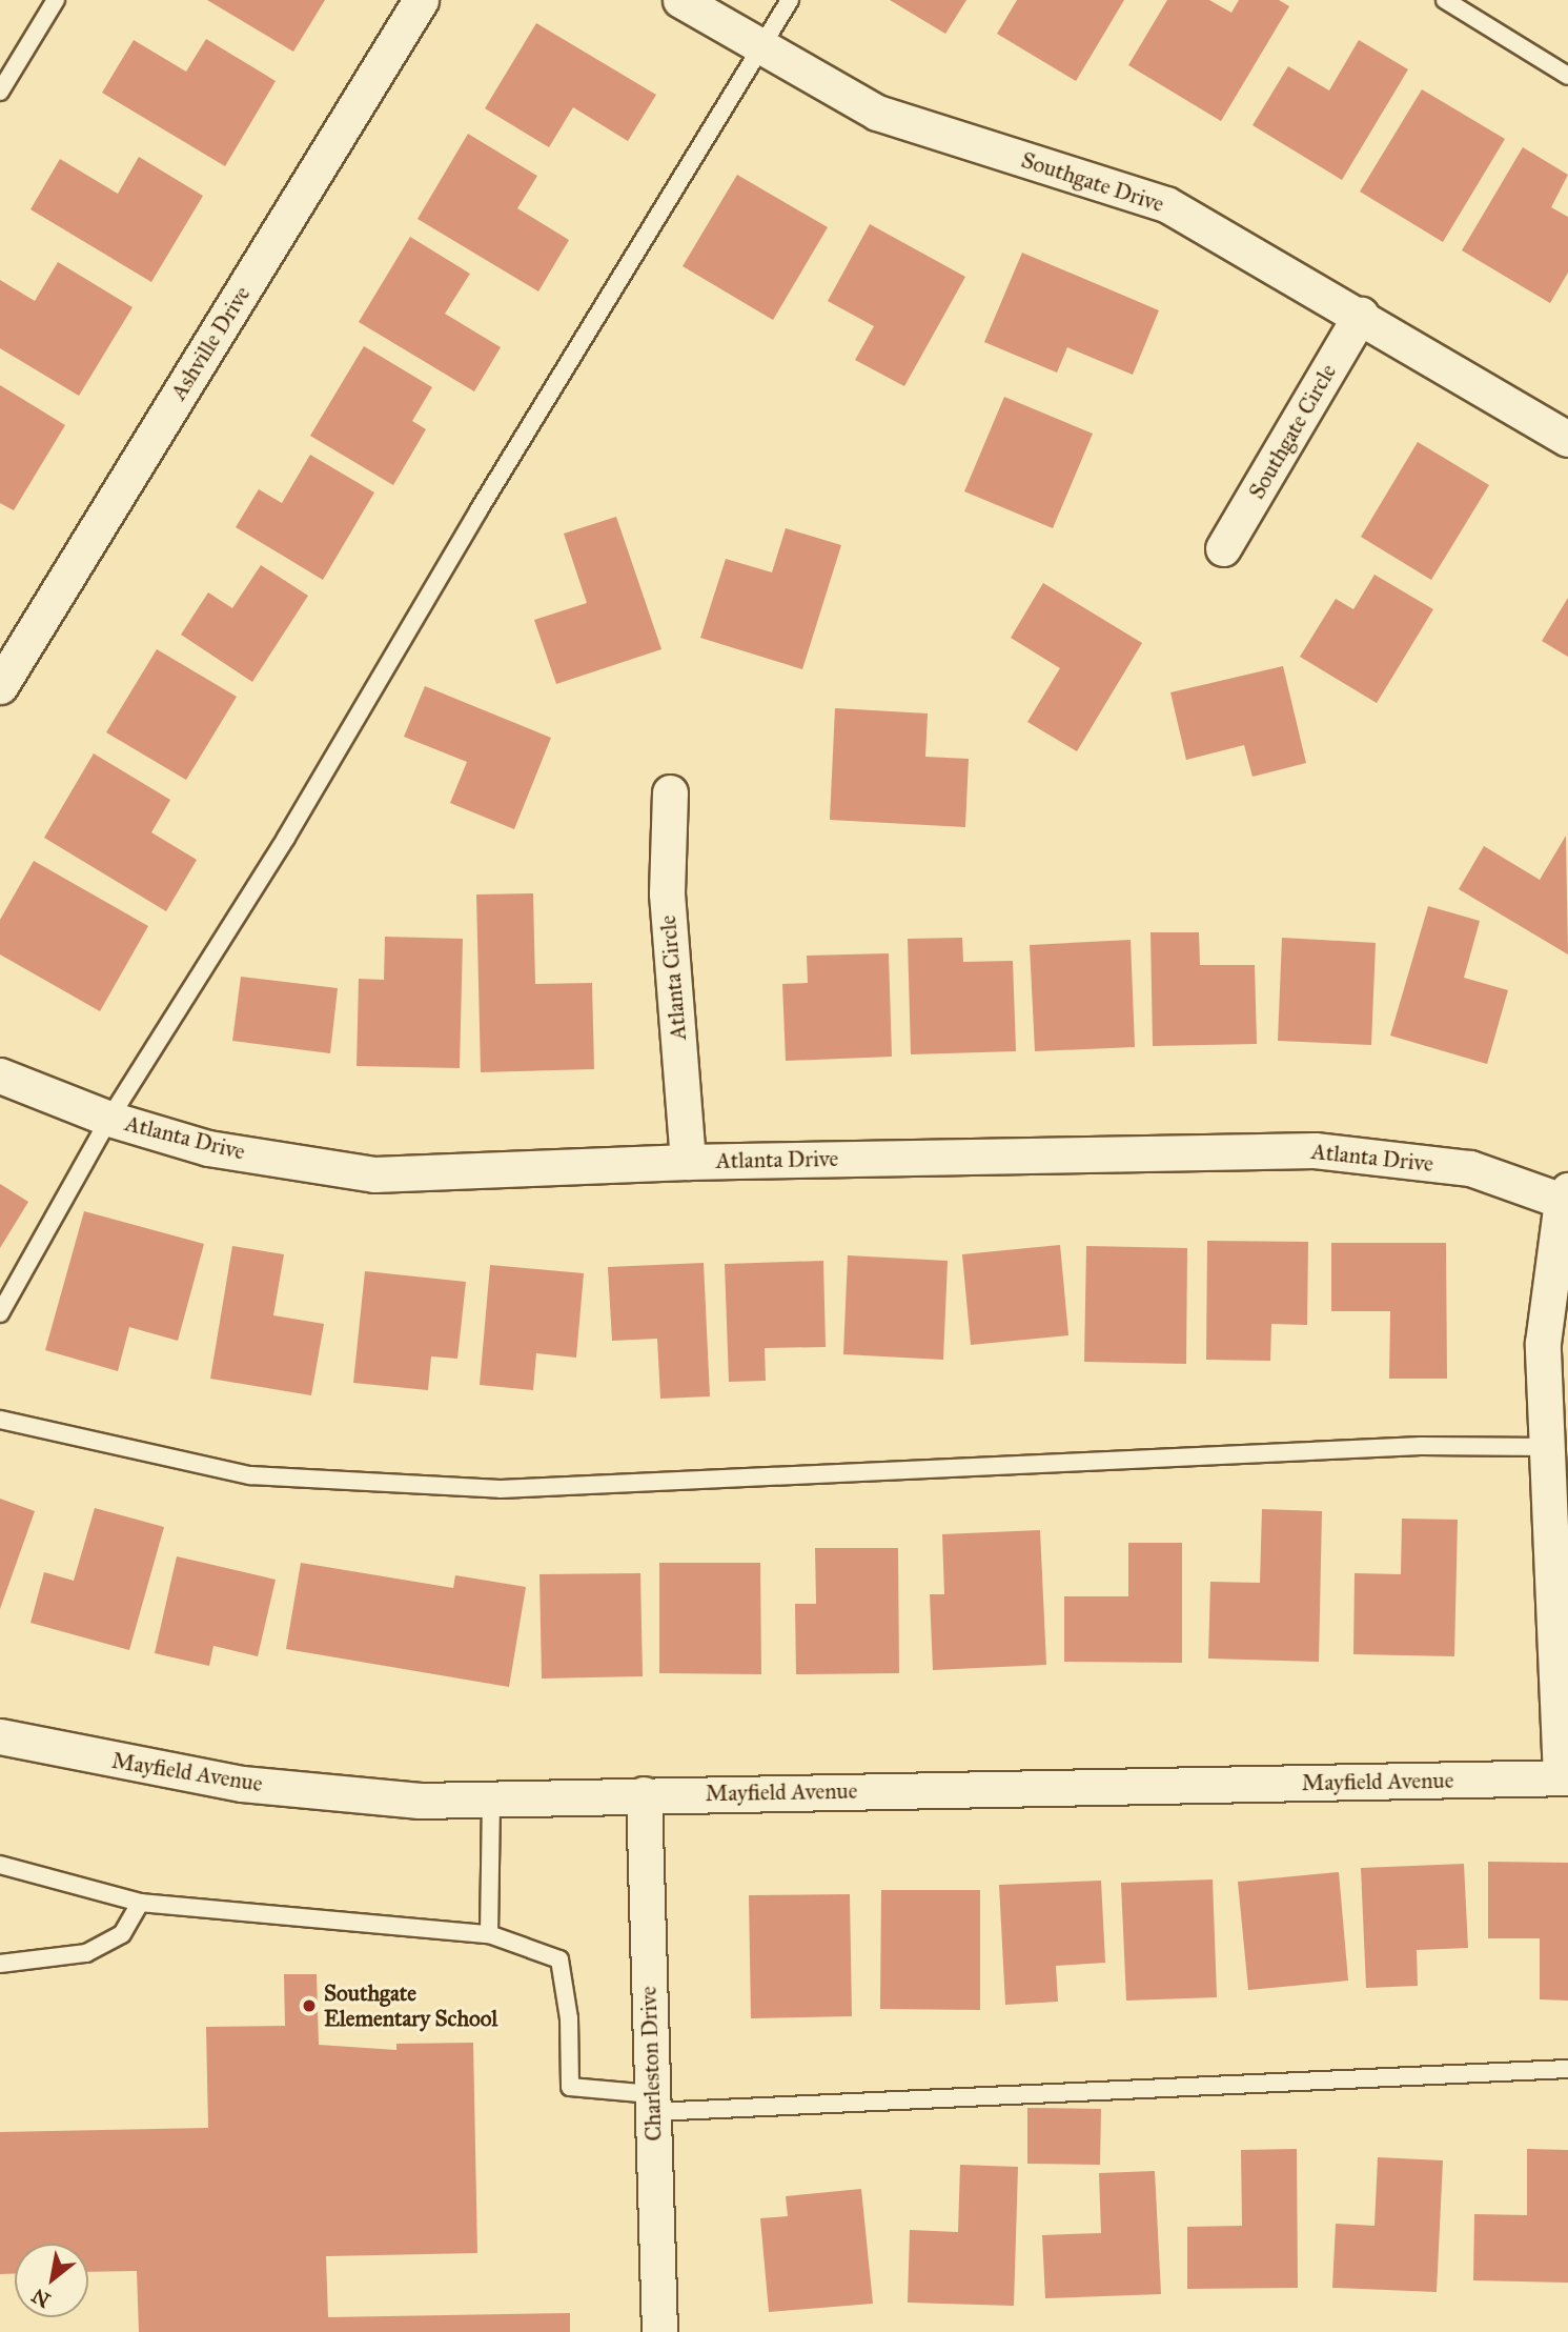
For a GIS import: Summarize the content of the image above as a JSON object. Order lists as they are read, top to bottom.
{
  "streets": {
    "street": [
      "Southgate Drive",
      "Ashville Drive",
      "Southgate Circle",
      "Atlanta Circle",
      "Atlanta Drive",
      "Mayfield Avenue",
      "Charleston Drive"
    ]
  },
  "crossings": [
    ["Southgate Drive", "Southgate Circle"],
    ["Atlanta Circle", "Atlanta Drive"],
    ["Mayfield Avenue", "Charleston Drive"]
  ],
  "places": ["Southgate Elementary School"],
  "north": "bottom left"
}
